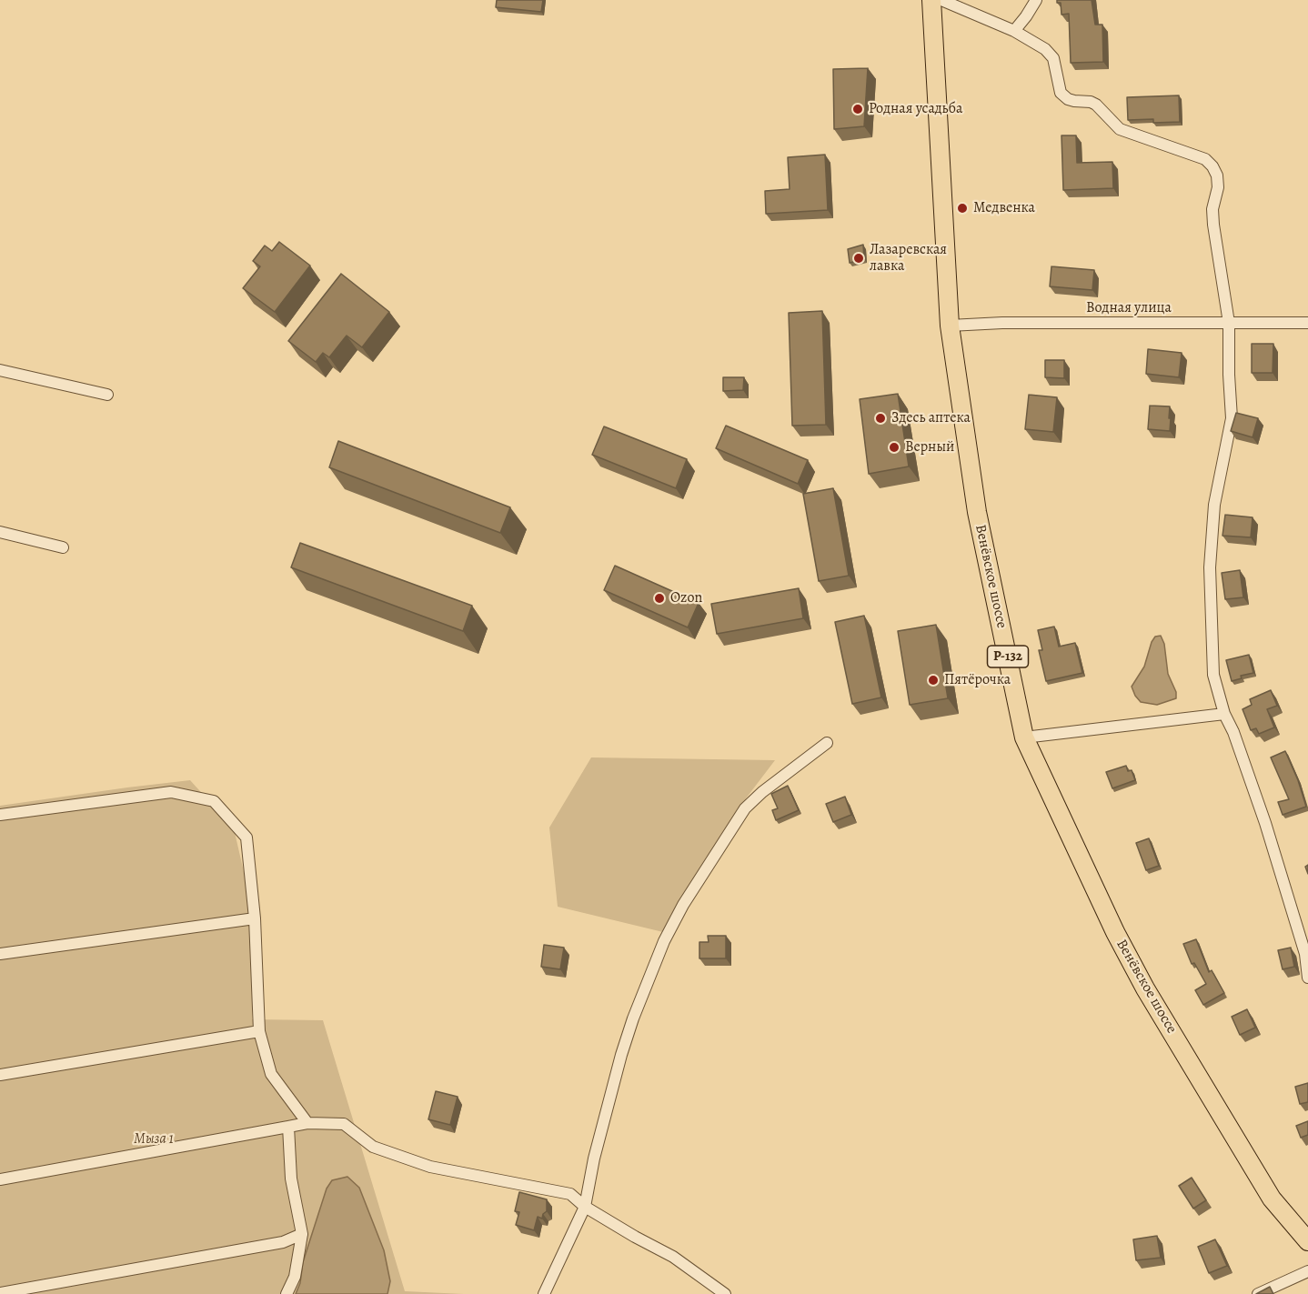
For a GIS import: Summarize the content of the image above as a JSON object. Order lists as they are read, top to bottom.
{
  "streets": {
    "main road": ["Венёвское шоссе", "Р-132"],
    "street": ["Водная улица"]
  },
  "crossings": [
    ["Водная улица", "Венёвское шоссе"]
  ],
  "parks": ["Мыза 1"],
  "places": [
    "Родная усадьба",
    "Медвенка",
    "Лазаревская лавка",
    "Здесь аптека",
    "Верный",
    "Ozon",
    "Пятёрочка"
  ]
}
